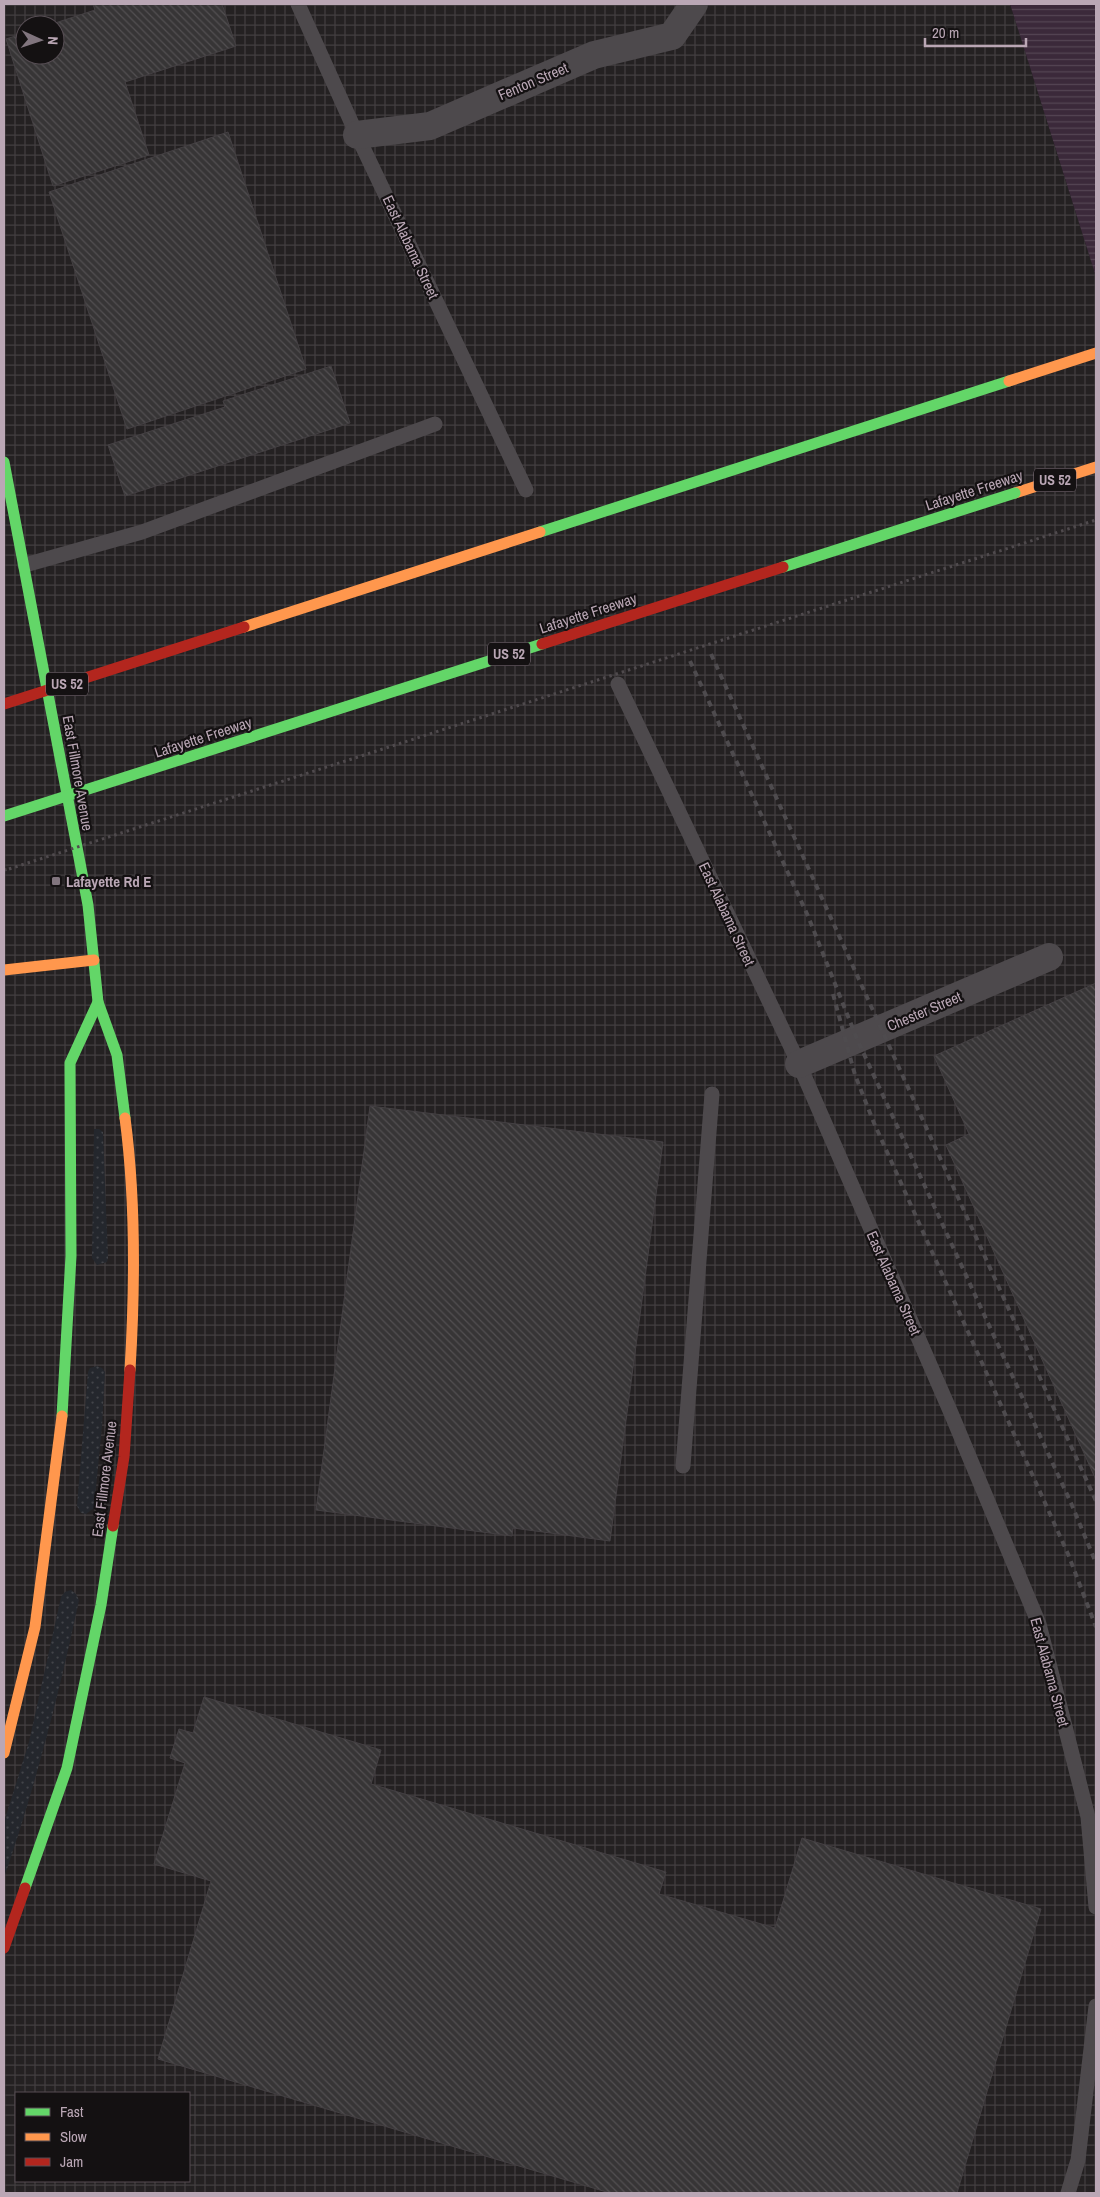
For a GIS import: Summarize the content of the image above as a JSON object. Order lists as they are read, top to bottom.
{
  "streets": {
    "main road": ["US 52", "Lafayette Freeway", "East Fillmore Avenue"],
    "street": ["Fenton Street", "Chester Street"],
    "lane": ["East Alabama Street"]
  },
  "crossings": [
    ["Fenton Street", "East Alabama Street"],
    ["East Alabama Street", "Chester Street"]
  ],
  "places": {
    "transit": ["Lafayette Rd E"]
  },
  "legend": ["Fast", "Slow", "Jam"],
  "scale_bar": "20 m",
  "north": "right"
}
